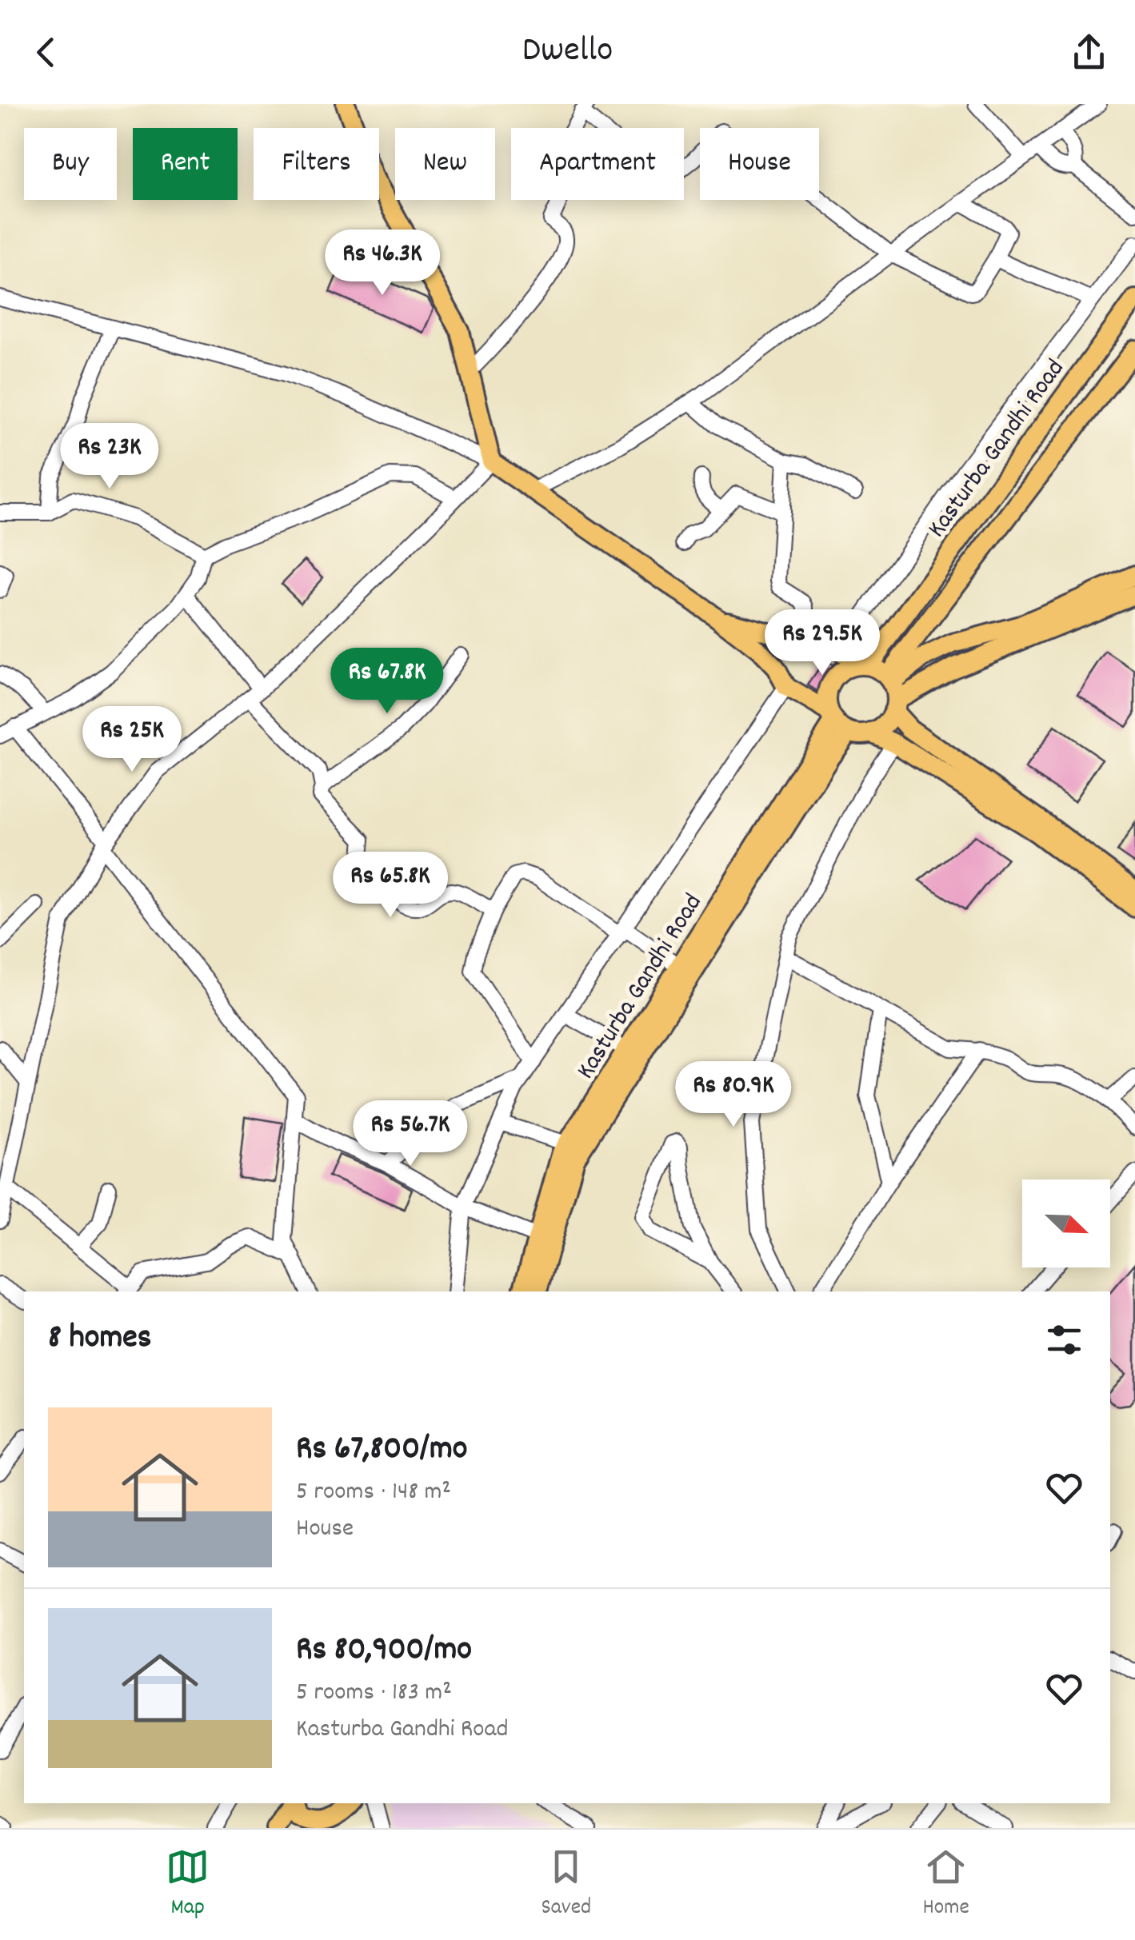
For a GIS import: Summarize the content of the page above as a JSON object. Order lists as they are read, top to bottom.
{
  "streets": {
    "main road": ["Kasturba Gandhi Road"]
  },
  "north": "bottom right",
  "page": {
    "header": "Dwello",
    "chip": [
      "Buy",
      "Rent",
      "Filters",
      "New",
      "Apartment",
      "House"
    ],
    "price": [
      "Rs 46.3K",
      "Rs 23K",
      "Rs 29.5K",
      "Rs 67.8K",
      "Rs 25K",
      "Rs 65.8K",
      "Rs 80.9K",
      "Rs 56.7K"
    ],
    "heading": "8 homes",
    "list": [
      {
        "name": "Rs 67,800/mo",
        "note": "5 rooms · 148 m² · House"
      },
      {
        "name": "Rs 80,900/mo",
        "note": "5 rooms · 183 m² · Kasturba Gandhi Road"
      }
    ],
    "tabs": ["Map", "Saved", "Home"]
  }
}
